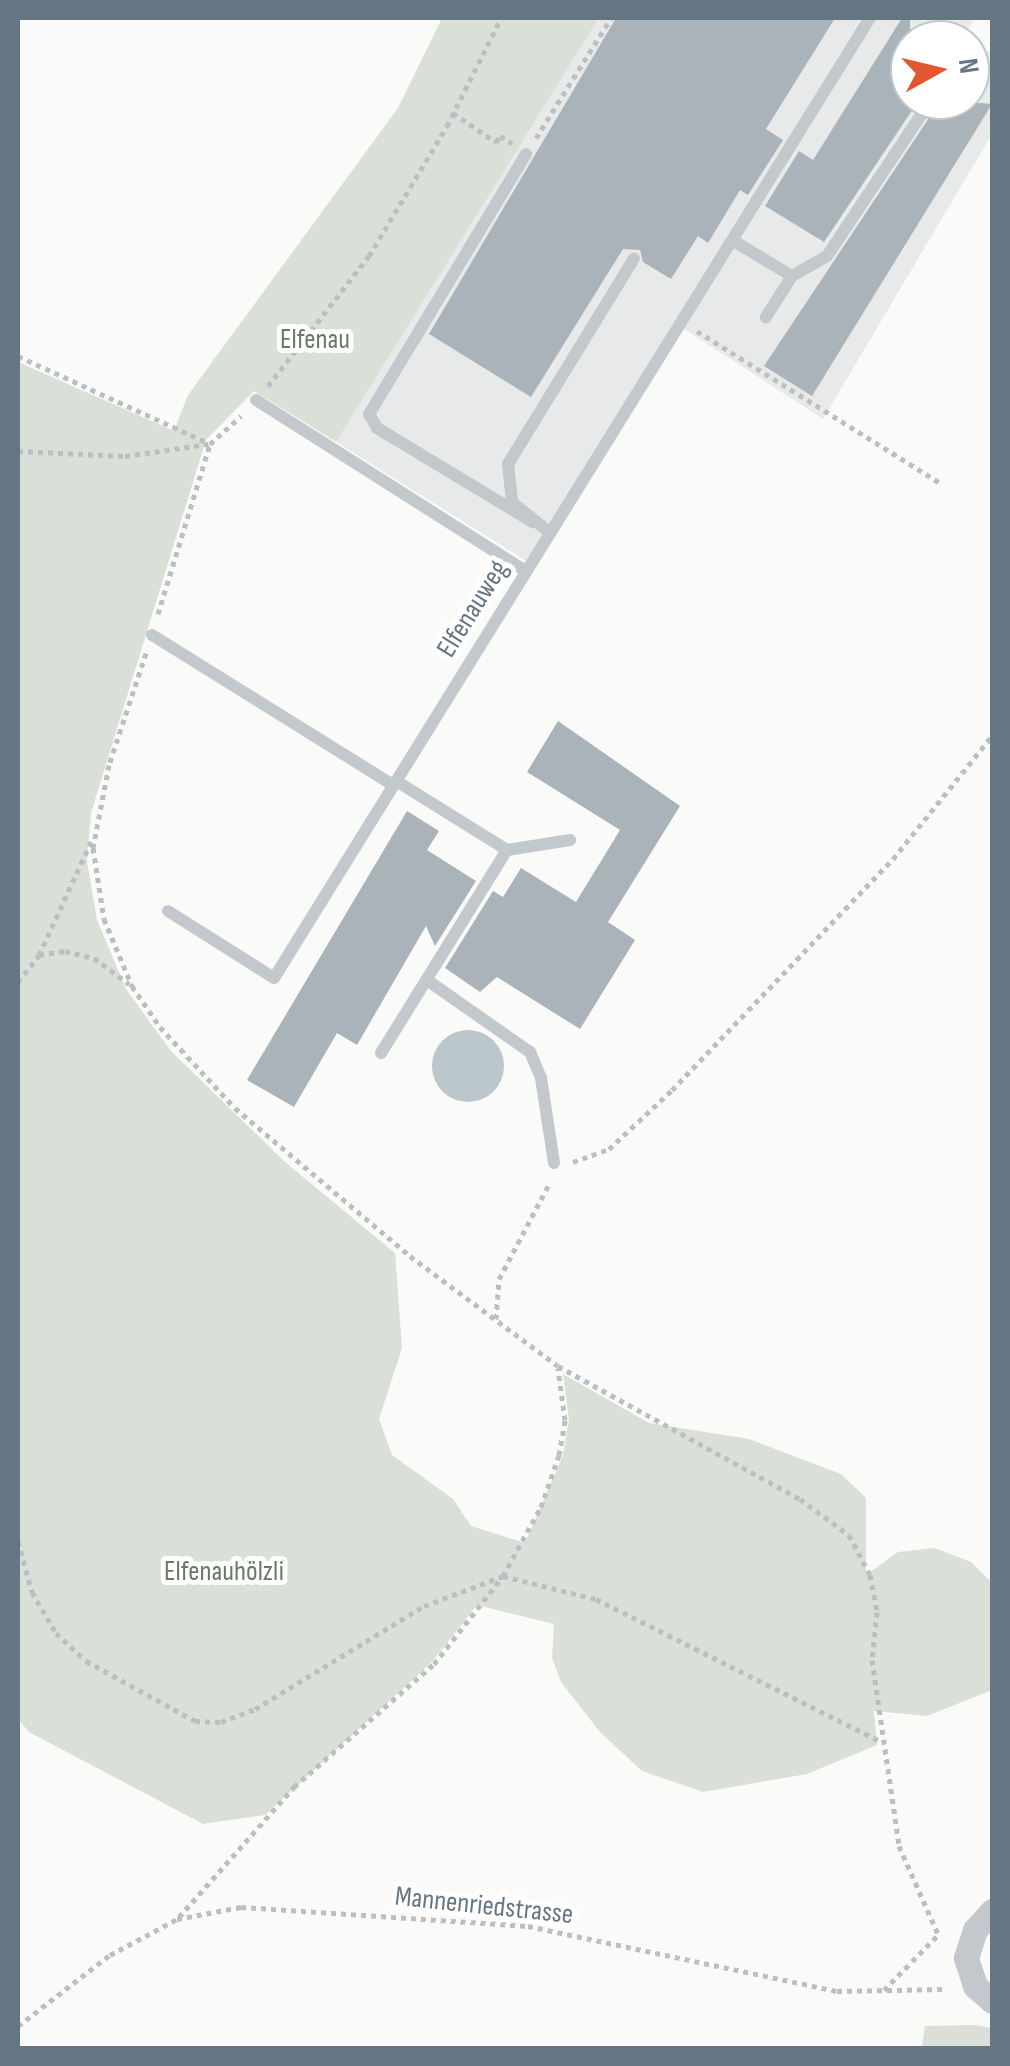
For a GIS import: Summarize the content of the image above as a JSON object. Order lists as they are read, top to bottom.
{
  "streets": {
    "lane": ["Elfenauweg"],
    "path": ["Mannenriedstrasse"]
  },
  "parks": ["Elfenau", "Elfenauhölzli"],
  "north": "right"
}
